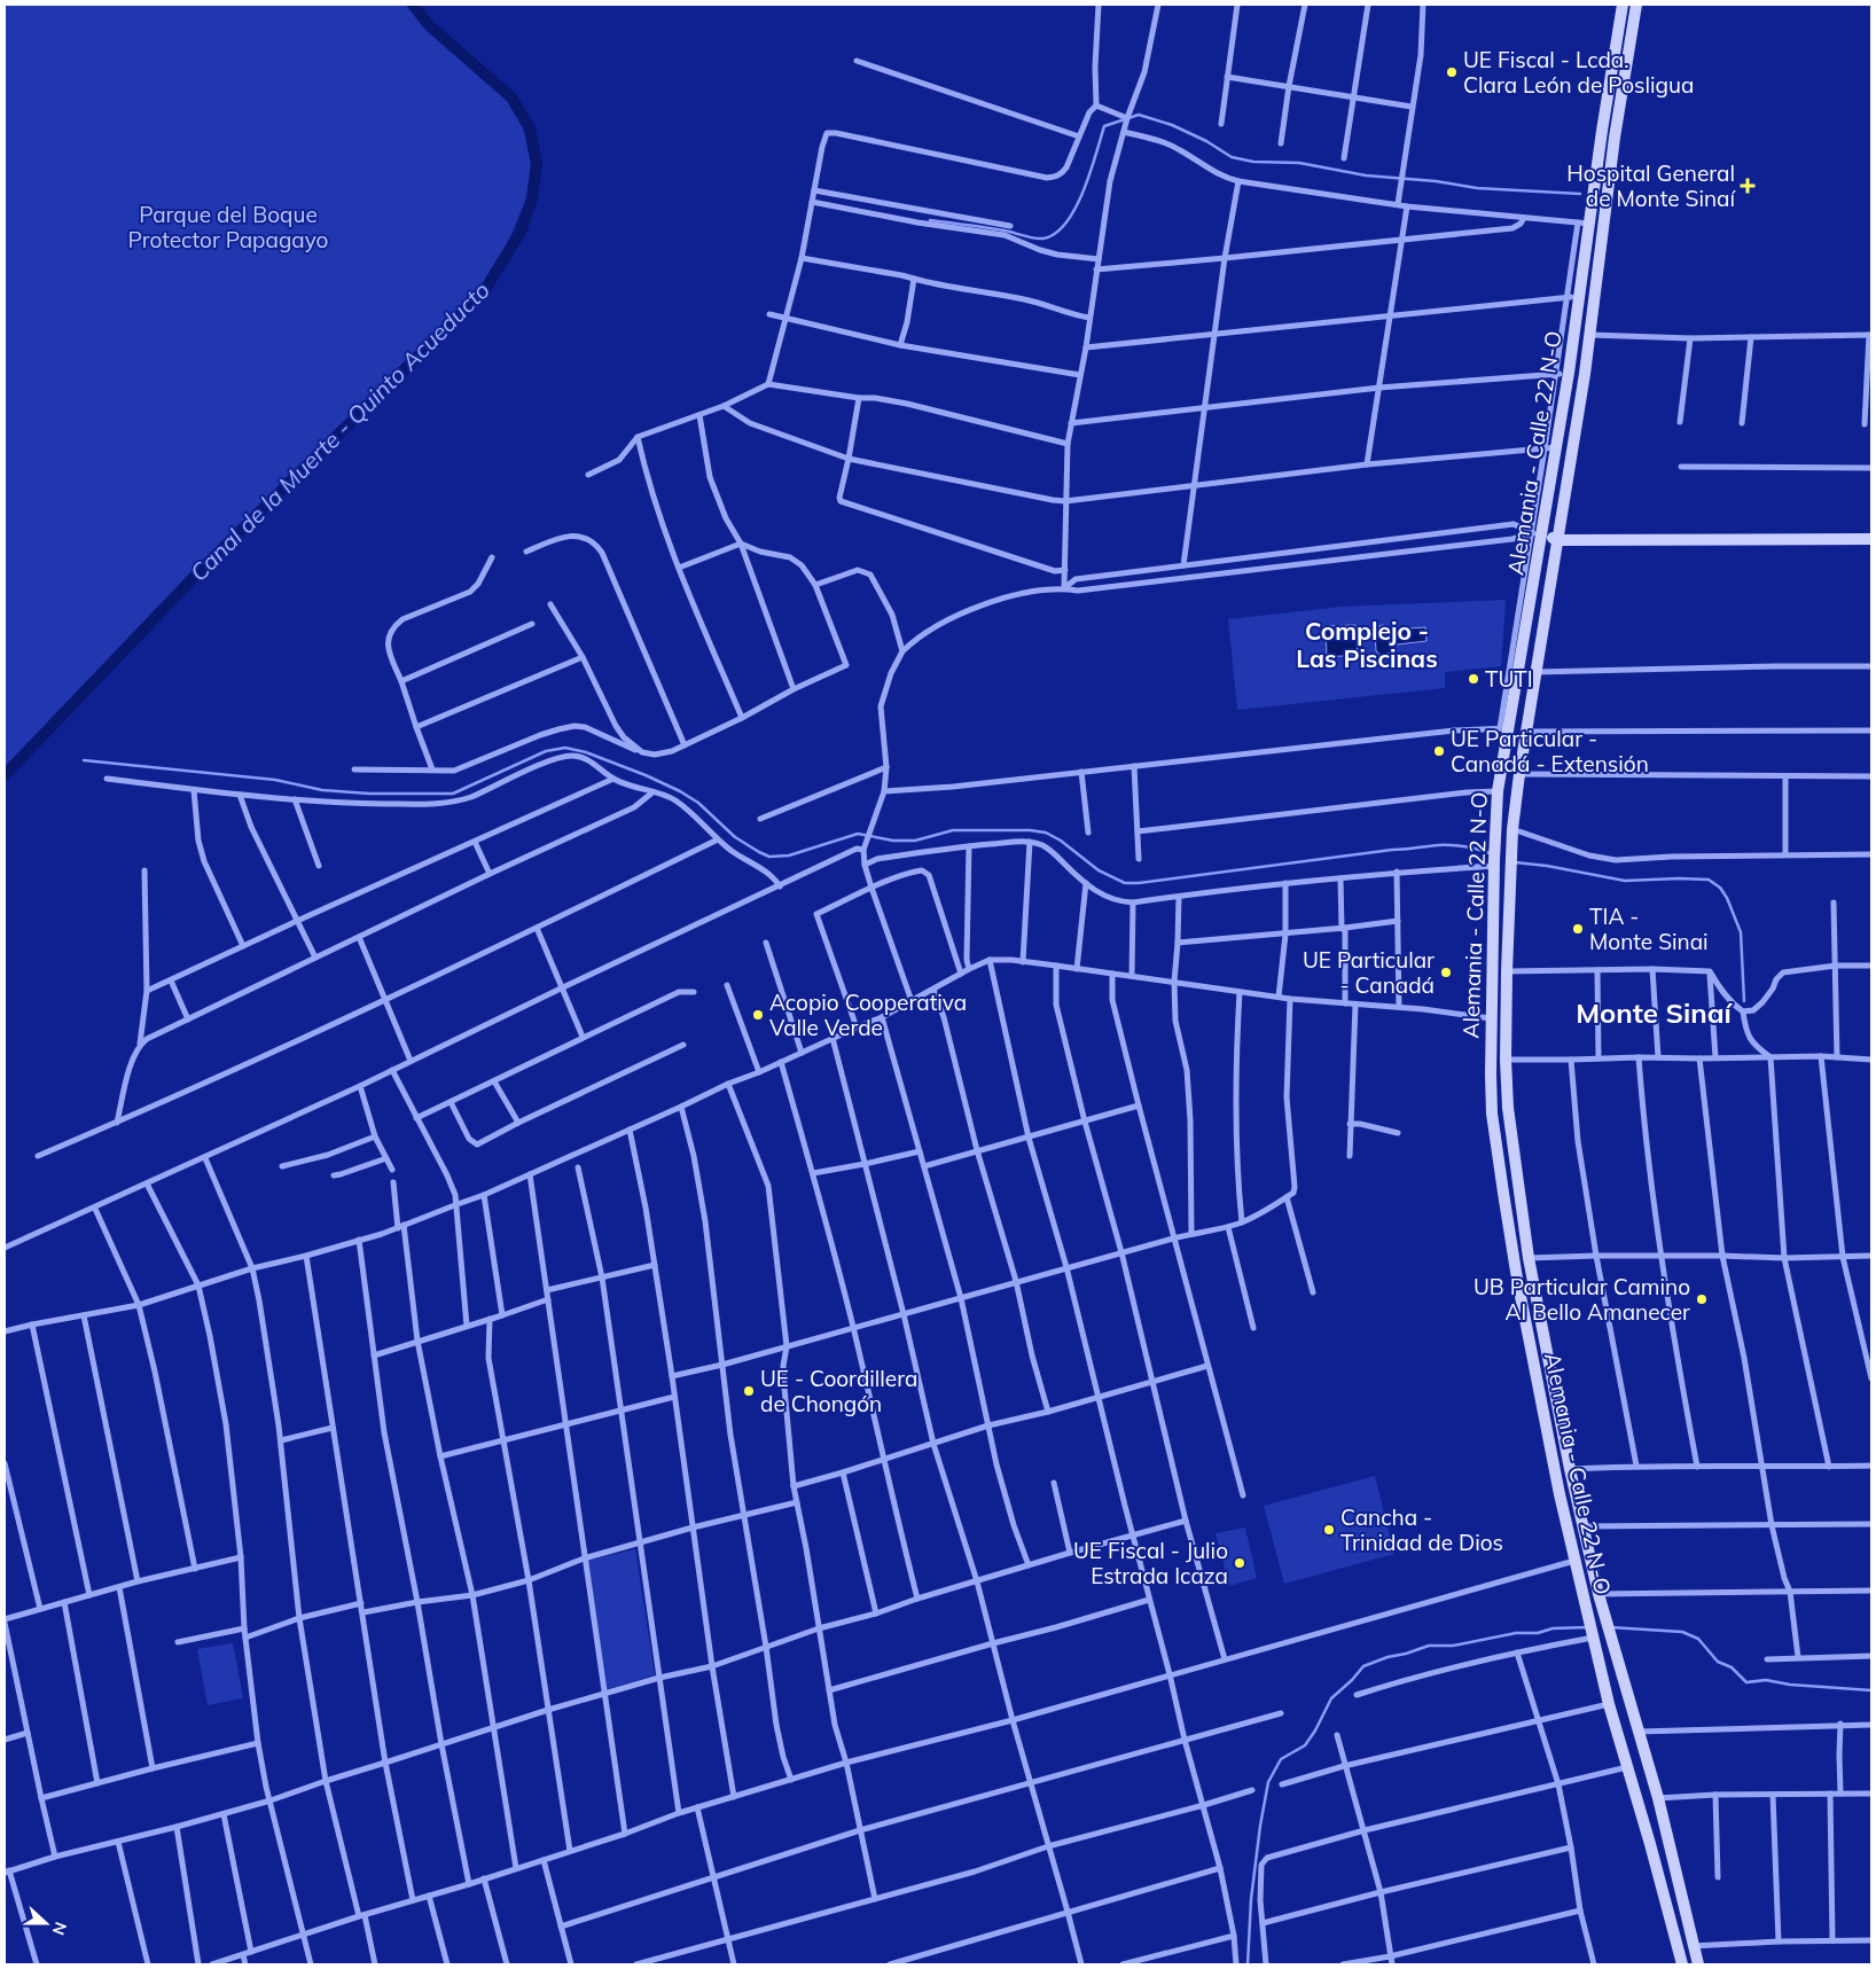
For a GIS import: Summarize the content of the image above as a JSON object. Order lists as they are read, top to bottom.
{
  "streets": {
    "street": ["Alemania - Calle 22 N-O"]
  },
  "districts": ["Complejo - Las Piscinas", "Monte Sinaí"],
  "water": ["Canal de la Muerte - Quinto Acueducto"],
  "parks": ["Parque del Boque Protector Papagayo"],
  "places": {
    "other": [
      "UE Fiscal - Lcda. Clara León de Posligua",
      "TUTI",
      "UE Particular - Canadá - Extensión",
      "TIA - Monte Sinai",
      "UE Particular - Canadá",
      "Acopio Cooperativa Valle Verde",
      "UB Particular Camino Al Bello Amanecer",
      "UE - Coordillera de Chongón",
      "Cancha - Trinidad de Dios",
      "UE Fiscal - Julio Estrada Icaza"
    ],
    "health": ["Hospital General de Monte Sinaí"]
  },
  "north": "right"
}
